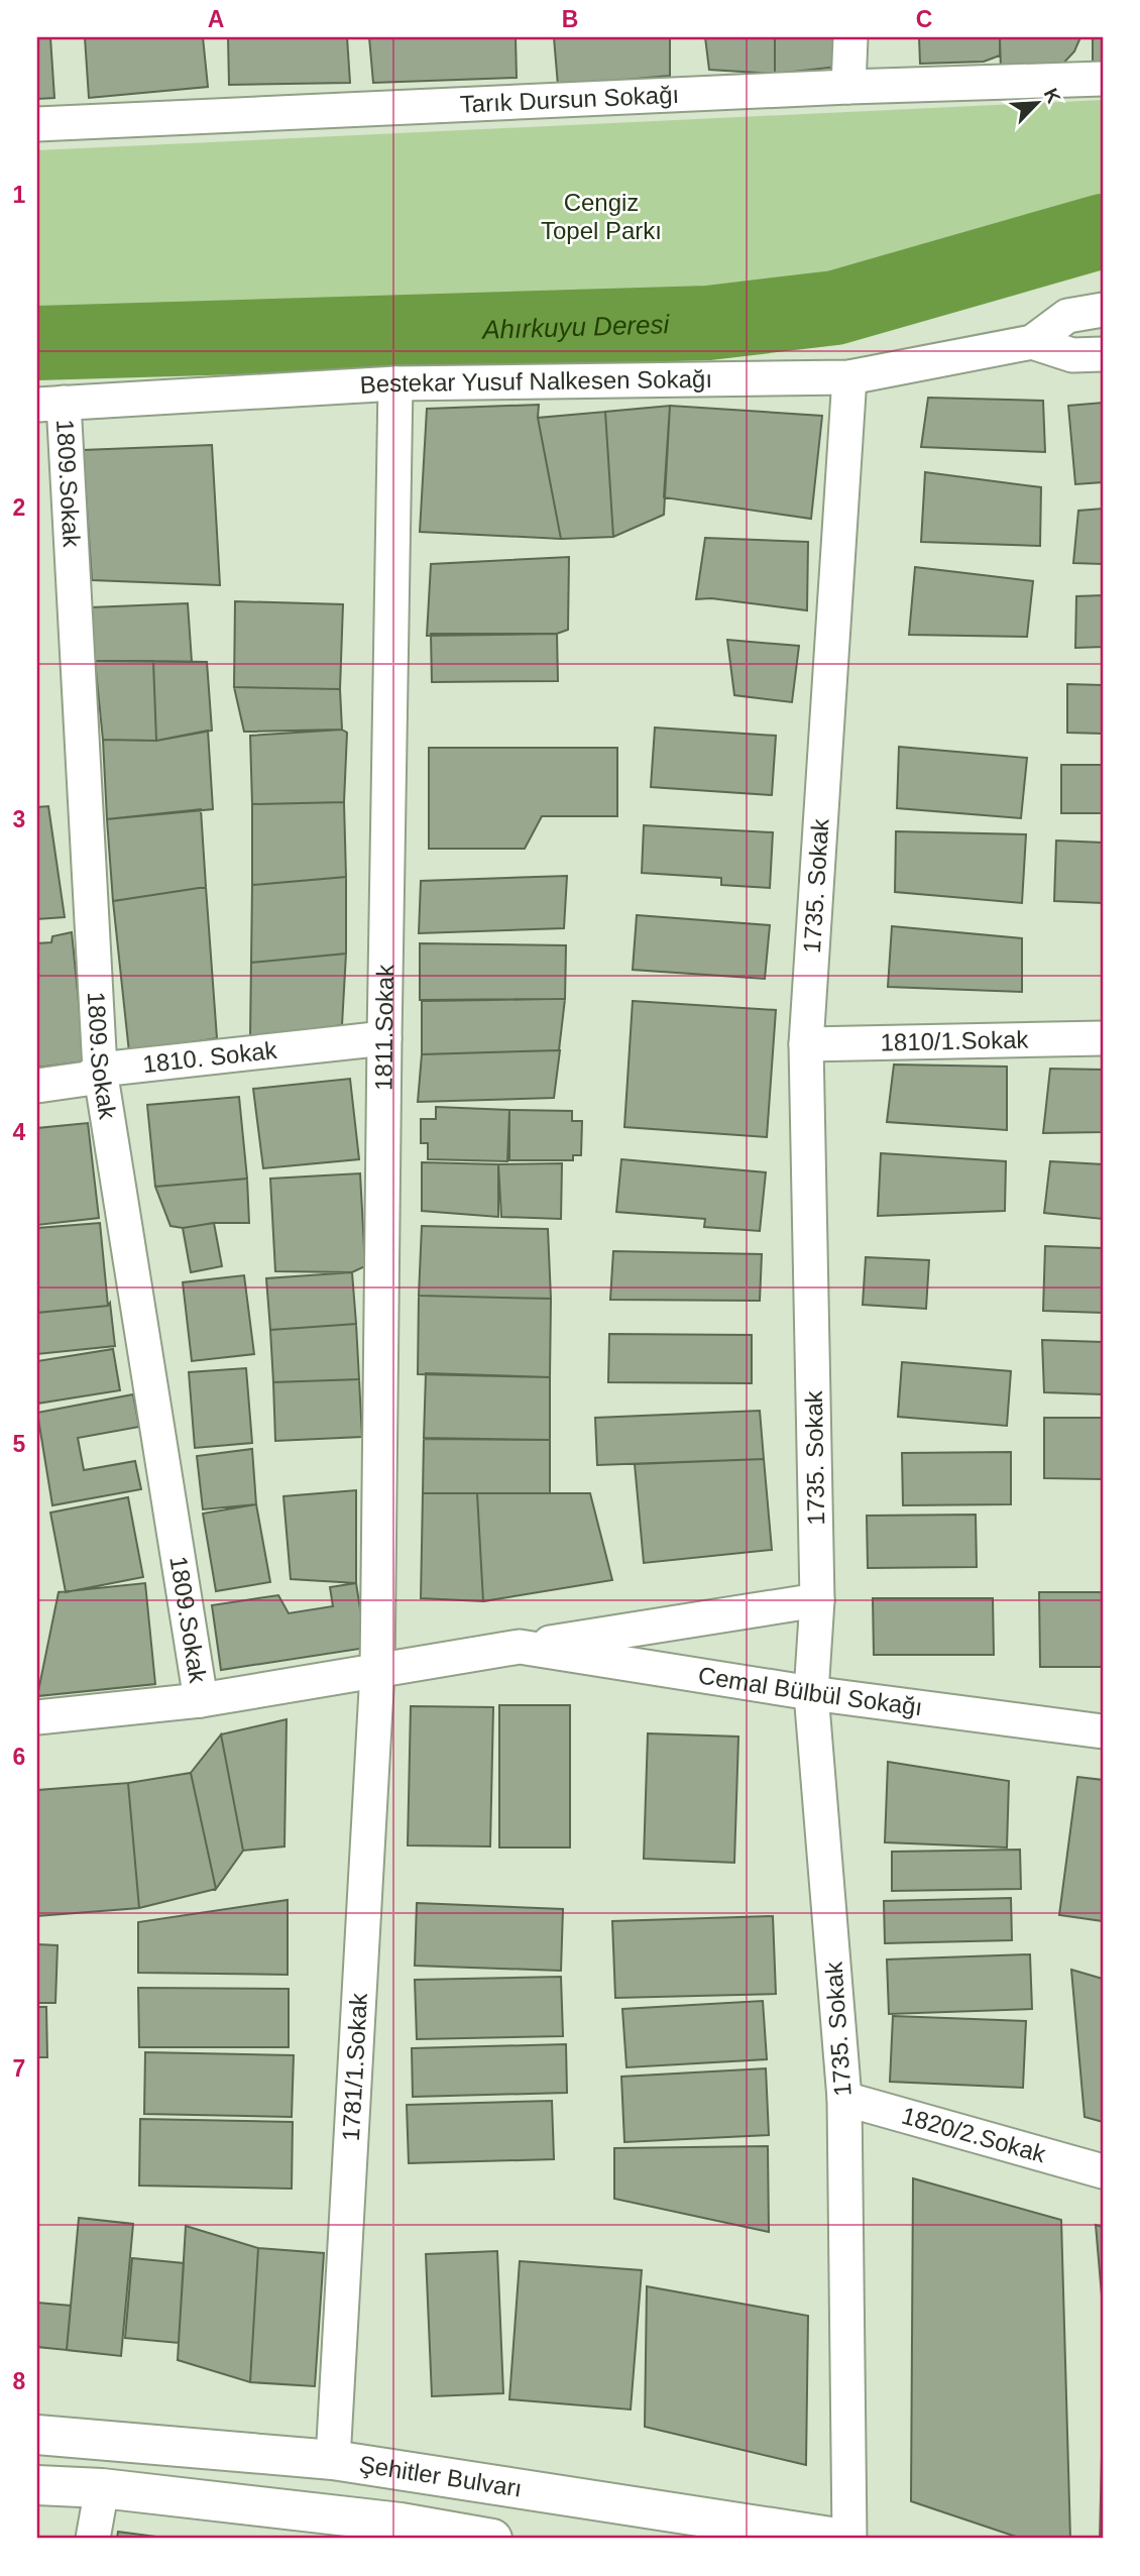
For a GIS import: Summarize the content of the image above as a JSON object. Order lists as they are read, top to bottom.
{
  "streets": {
    "street": [
      "Tarık Dursun Sokağı",
      "Bestekar Yusuf Nalkesen Sokağı",
      "1809.Sokak",
      "1735. Sokak",
      "1811.Sokak",
      "1810/1.Sokak",
      "1810. Sokak",
      "Cemal Bülbül Sokağı",
      "1781/1.Sokak",
      "1820/2.Sokak",
      "Şehitler Bulvarı"
    ]
  },
  "crossings": [
    ["Bestekar Yusuf Nalkesen Sokağı", "1809.Sokak"],
    ["Bestekar Yusuf Nalkesen Sokağı", "1735. Sokak"],
    ["Bestekar Yusuf Nalkesen Sokağı", "1811.Sokak"],
    ["1809.Sokak", "1810. Sokak"],
    ["1809.Sokak", "Cemal Bülbül Sokağı"],
    ["1735. Sokak", "1810/1.Sokak"],
    ["1735. Sokak", "Cemal Bülbül Sokağı"],
    ["1735. Sokak", "1820/2.Sokak"],
    ["1811.Sokak", "1810. Sokak"],
    ["1811.Sokak", "Cemal Bülbül Sokağı"],
    ["1811.Sokak", "1781/1.Sokak"],
    ["Cemal Bülbül Sokağı", "1781/1.Sokak"],
    ["1781/1.Sokak", "Şehitler Bulvarı"]
  ],
  "water": ["Ahırkuyu Deresi"],
  "parks": ["Cengiz Topel Parkı"],
  "north": "top right",
  "grid": {
    "columns": ["A", "B", "C"],
    "rows": [
      "1",
      "2",
      "3",
      "4",
      "5",
      "6",
      "7",
      "8"
    ]
  }
}
